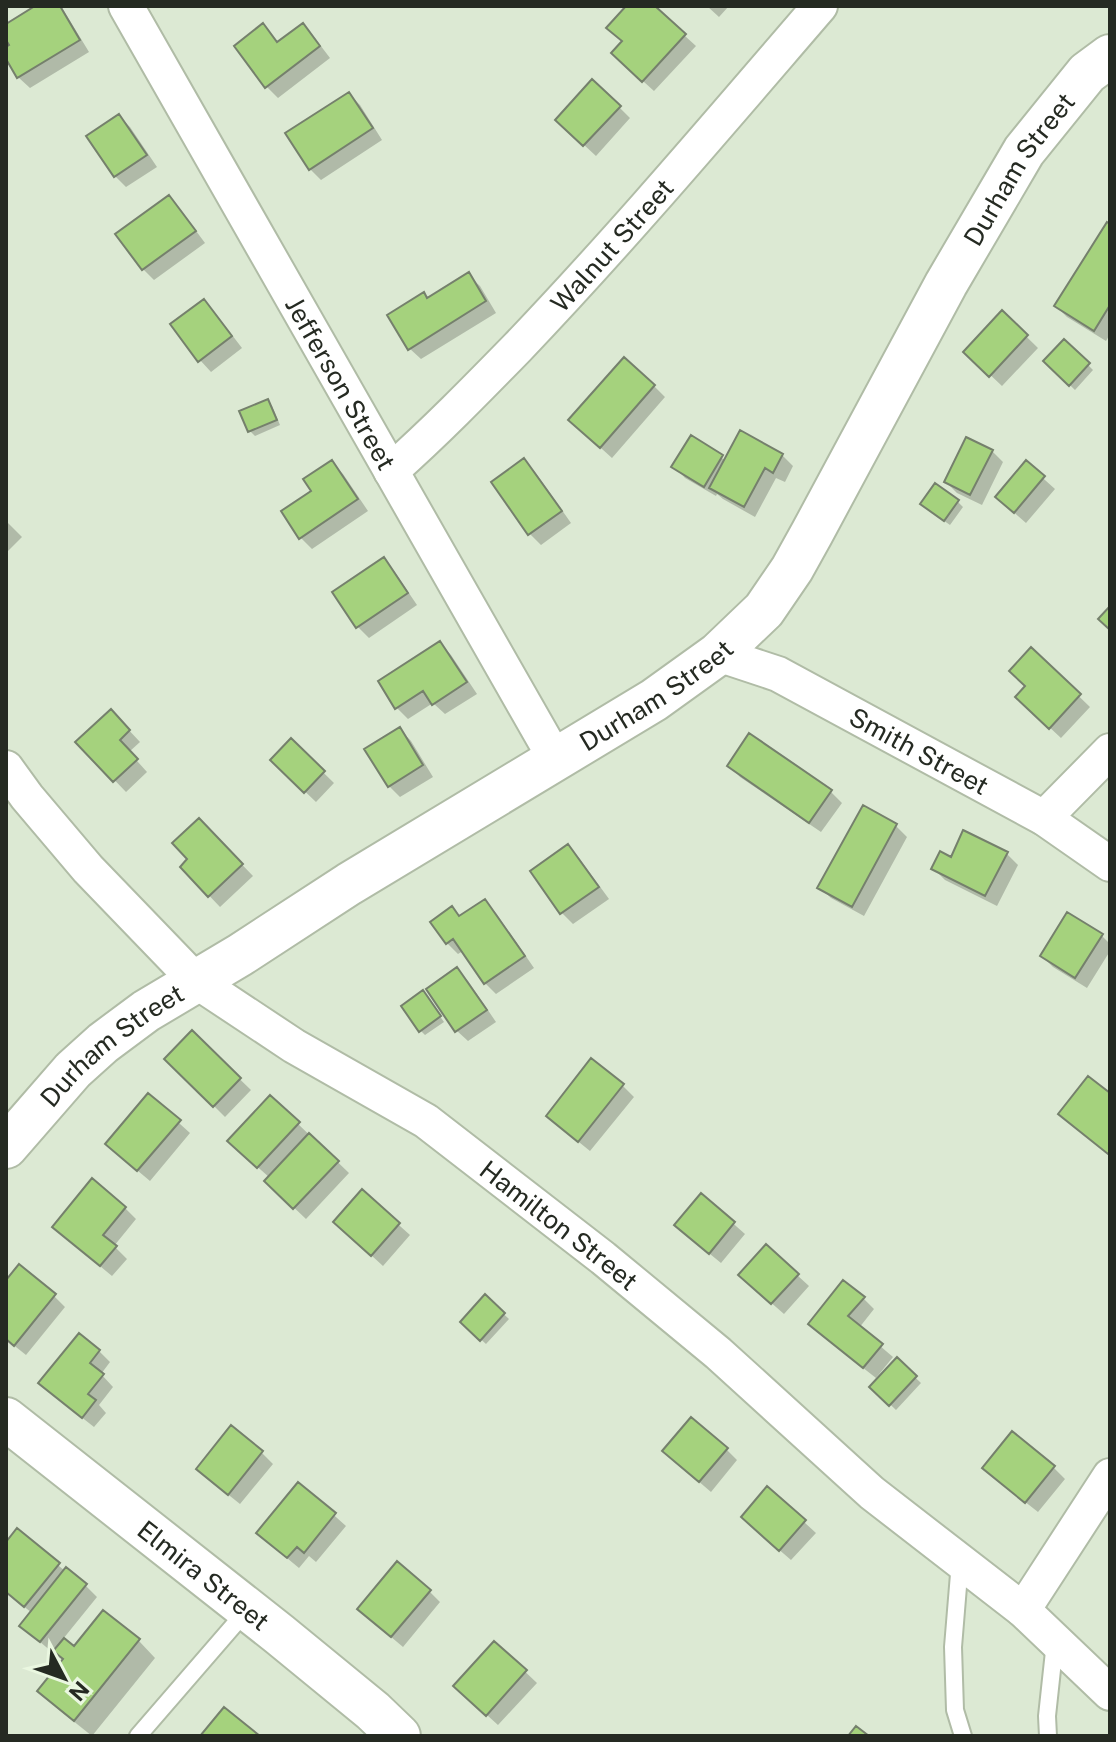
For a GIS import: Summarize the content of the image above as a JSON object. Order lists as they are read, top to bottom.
{
  "streets": {
    "street": [
      "Durham Street",
      "Walnut Street",
      "Jefferson Street",
      "Smith Street",
      "Hamilton Street",
      "Elmira Street"
    ]
  },
  "crossings": [
    ["Durham Street", "Jefferson Street"],
    ["Durham Street", "Smith Street"],
    ["Durham Street", "Hamilton Street"],
    ["Walnut Street", "Jefferson Street"]
  ],
  "north": "bottom right"
}
